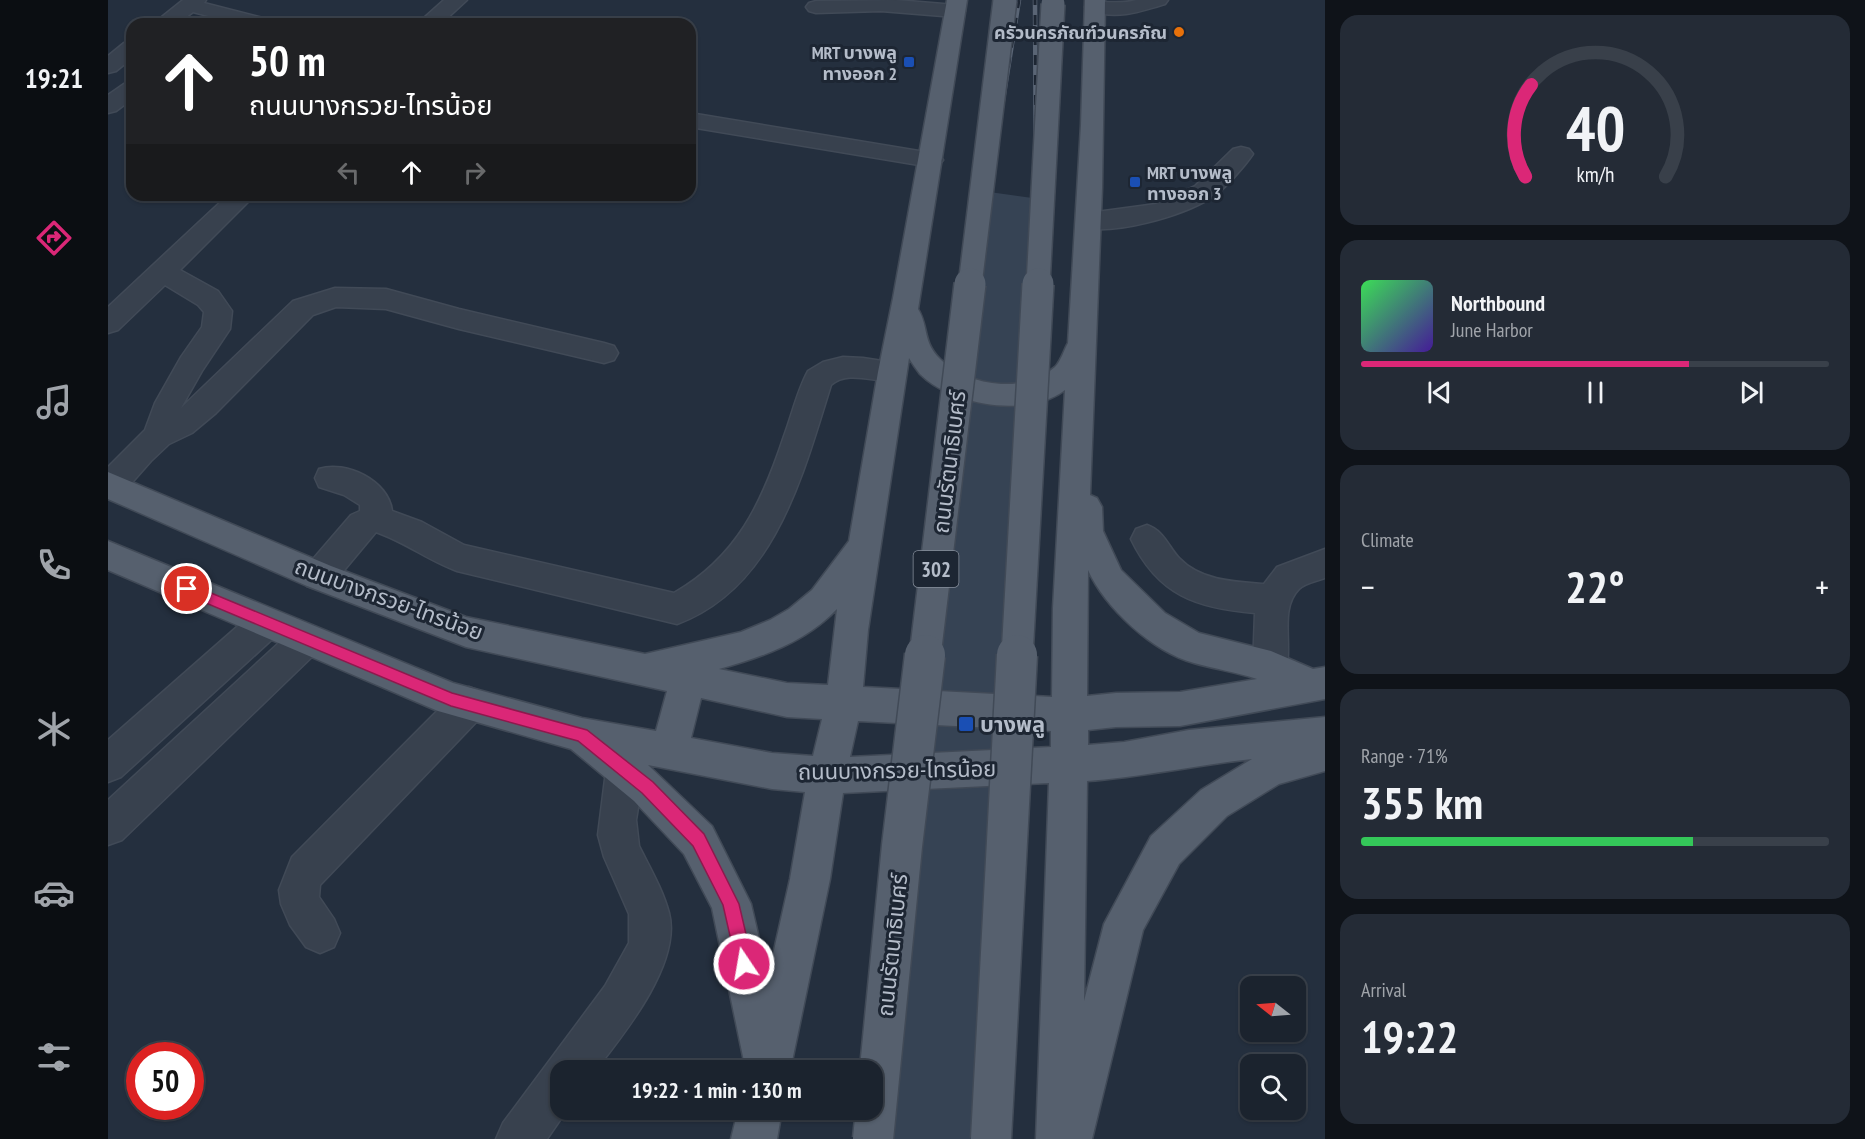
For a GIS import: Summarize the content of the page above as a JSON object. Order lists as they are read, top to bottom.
{
  "streets": {
    "main road": ["ถนนรัตนาธิเบศร์", "302", "ถนนบางกรวย-ไทรน้อย"]
  },
  "places": {
    "other": ["ครัวนครภัณฑ์วนครภัณ"],
    "transit": ["MRT บางพลู ทางออก 2", "MRT บางพลู ทางออก 3", "บางพลู"]
  },
  "north": "left",
  "page": {
    "tabs": "19:21",
    "turn": ["50 m", "ถนนบางกรวย-ไทรน้อย"],
    "song": ["Northbound", "June Harbor"],
    "tile": [
      "Climate",
      ["Range · 71%", "355 km"],
      ["Arrival", "19:22"]
    ],
    "heat": ["−", "22°", "+"],
    "limit": "50",
    "trip": "19:22 · 1 min · 130 m",
    "gauge": ["40", "km/h"]
  }
}
